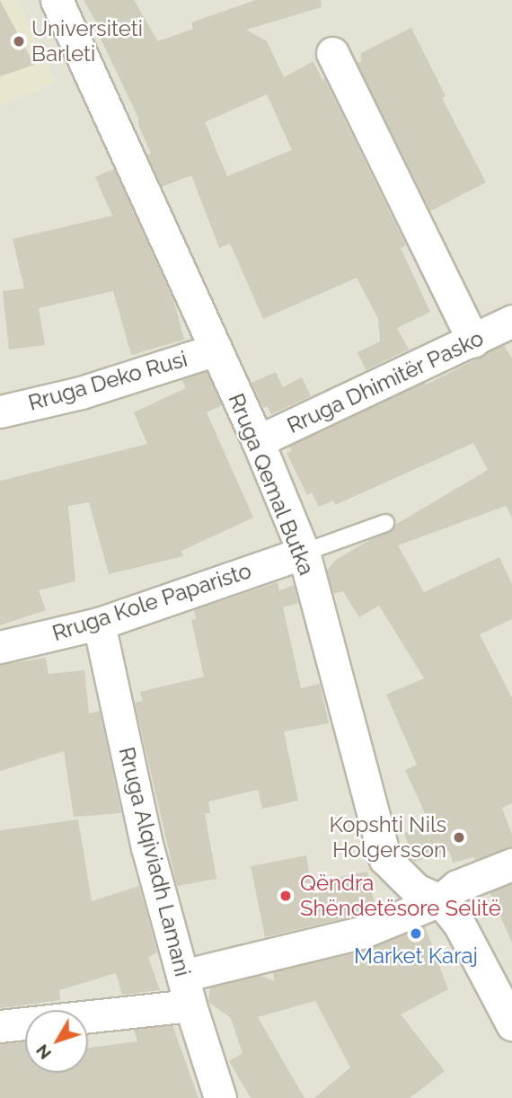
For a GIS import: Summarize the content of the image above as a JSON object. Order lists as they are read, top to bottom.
{
  "streets": {
    "street": [
      "Rruga Deko Rusi",
      "Rruga Dhimitër Pasko",
      "Rruga Qemal Butka",
      "Rruga Kole Paparisto",
      "Rruga Alqiviadh Lamani"
    ]
  },
  "crossings": [
    ["Rruga Deko Rusi", "Rruga Qemal Butka"],
    ["Rruga Dhimitër Pasko", "Rruga Qemal Butka"],
    ["Rruga Qemal Butka", "Rruga Kole Paparisto"],
    ["Rruga Kole Paparisto", "Rruga Alqiviadh Lamani"]
  ],
  "places": [
    "Universiteti Barleti",
    "Kopshti Nils Holgersson",
    "Qëndra Shëndetësore Selitë",
    "Market Karaj"
  ],
  "north": "bottom left"
}
